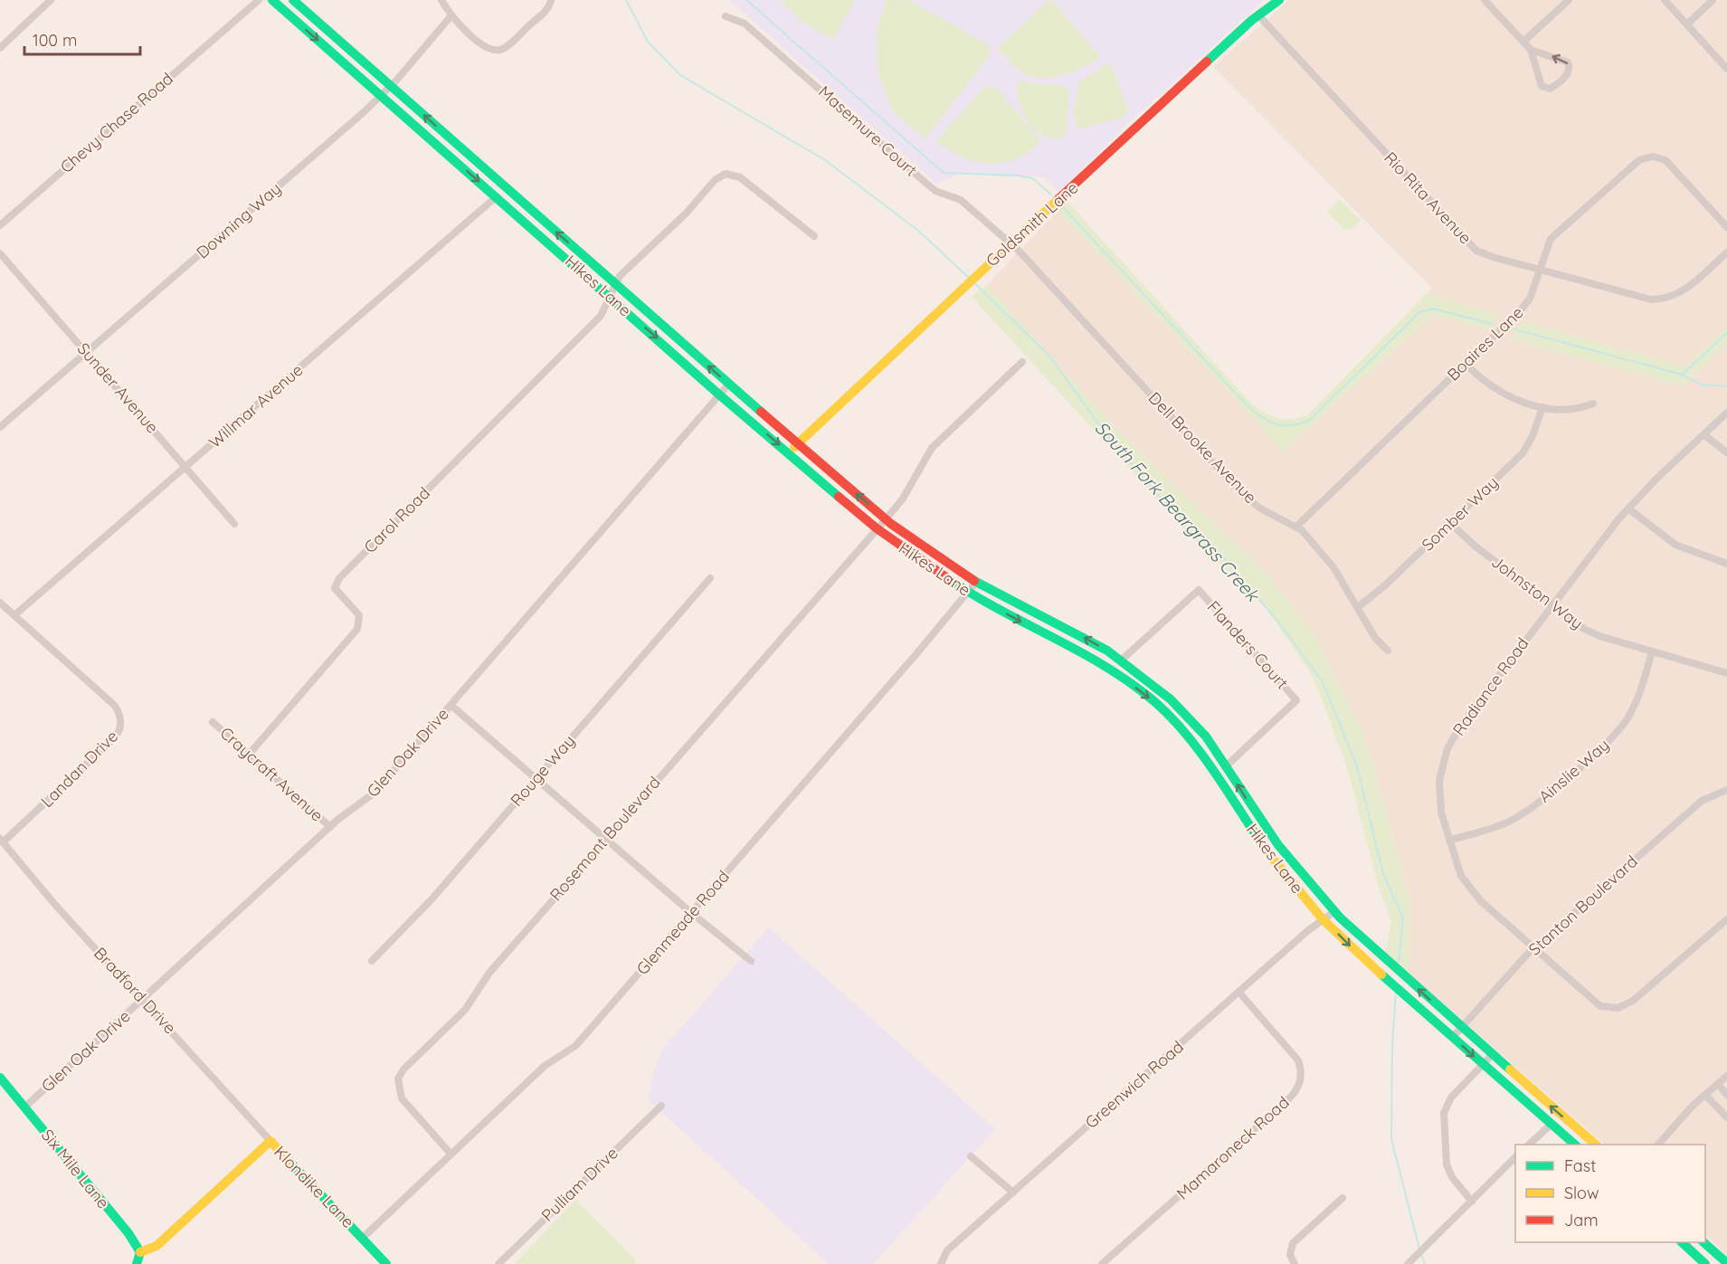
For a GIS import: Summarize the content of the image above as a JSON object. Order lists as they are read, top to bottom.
{
  "streets": {
    "main road": [
      "Goldsmith Lane",
      "Hikes Lane",
      "Six Mile Lane",
      "Klondike Lane"
    ],
    "street": [
      "Chevy Chase Road",
      "Masemure Court",
      "Rio Rita Avenue",
      "Downing Way",
      "Boaires Lane",
      "Sunder Avenue",
      "Willmar Avenue",
      "Dell Brooke Avenue",
      "Somber Way",
      "Carol Road",
      "Johnston Way",
      "Flanders Court",
      "Radiance Road",
      "Glen Oak Drive",
      "Landan Drive",
      "Rouge Way",
      "Ainslie Way",
      "Craycraft Avenue",
      "Rosemont Boulevard",
      "Stanton Boulevard",
      "Glenmeade Road",
      "Bradford Drive",
      "Greenwich Road",
      "Mamaroneck Road",
      "Pulliam Drive"
    ]
  },
  "crossings": [
    ["Masemure Court", "Goldsmith Lane"],
    ["Masemure Court", "Dell Brooke Avenue"],
    ["Rio Rita Avenue", "Goldsmith Lane"],
    ["Rio Rita Avenue", "Boaires Lane"],
    ["Downing Way", "Hikes Lane"],
    ["Downing Way", "Sunder Avenue"],
    ["Goldsmith Lane", "Hikes Lane"],
    ["Goldsmith Lane", "Dell Brooke Avenue"],
    ["Hikes Lane", "Willmar Avenue"],
    ["Hikes Lane", "Carol Road"],
    ["Hikes Lane", "Flanders Court"],
    ["Hikes Lane", "Glen Oak Drive"],
    ["Hikes Lane", "Rosemont Boulevard"],
    ["Hikes Lane", "Stanton Boulevard"],
    ["Hikes Lane", "Glenmeade Road"],
    ["Hikes Lane", "Greenwich Road"],
    ["Boaires Lane", "Dell Brooke Avenue"],
    ["Sunder Avenue", "Willmar Avenue"],
    ["Willmar Avenue", "Landan Drive"],
    ["Dell Brooke Avenue", "Somber Way"],
    ["Somber Way", "Johnston Way"],
    ["Carol Road", "Craycraft Avenue"],
    ["Johnston Way", "Radiance Road"],
    ["Johnston Way", "Ainslie Way"],
    ["Radiance Road", "Ainslie Way"],
    ["Radiance Road", "Stanton Boulevard"],
    ["Glen Oak Drive", "Craycraft Avenue"],
    ["Glen Oak Drive", "Bradford Drive"],
    ["Glen Oak Drive", "Six Mile Lane"],
    ["Landan Drive", "Bradford Drive"],
    ["Rosemont Boulevard", "Glenmeade Road"],
    ["Glenmeade Road", "Klondike Lane"],
    ["Bradford Drive", "Klondike Lane"],
    ["Greenwich Road", "Mamaroneck Road"],
    ["Six Mile Lane", "Klondike Lane"]
  ],
  "water": ["South Fork Beargrass Creek"],
  "legend": ["Fast", "Slow", "Jam"],
  "scale_bar": "100 m"
}
